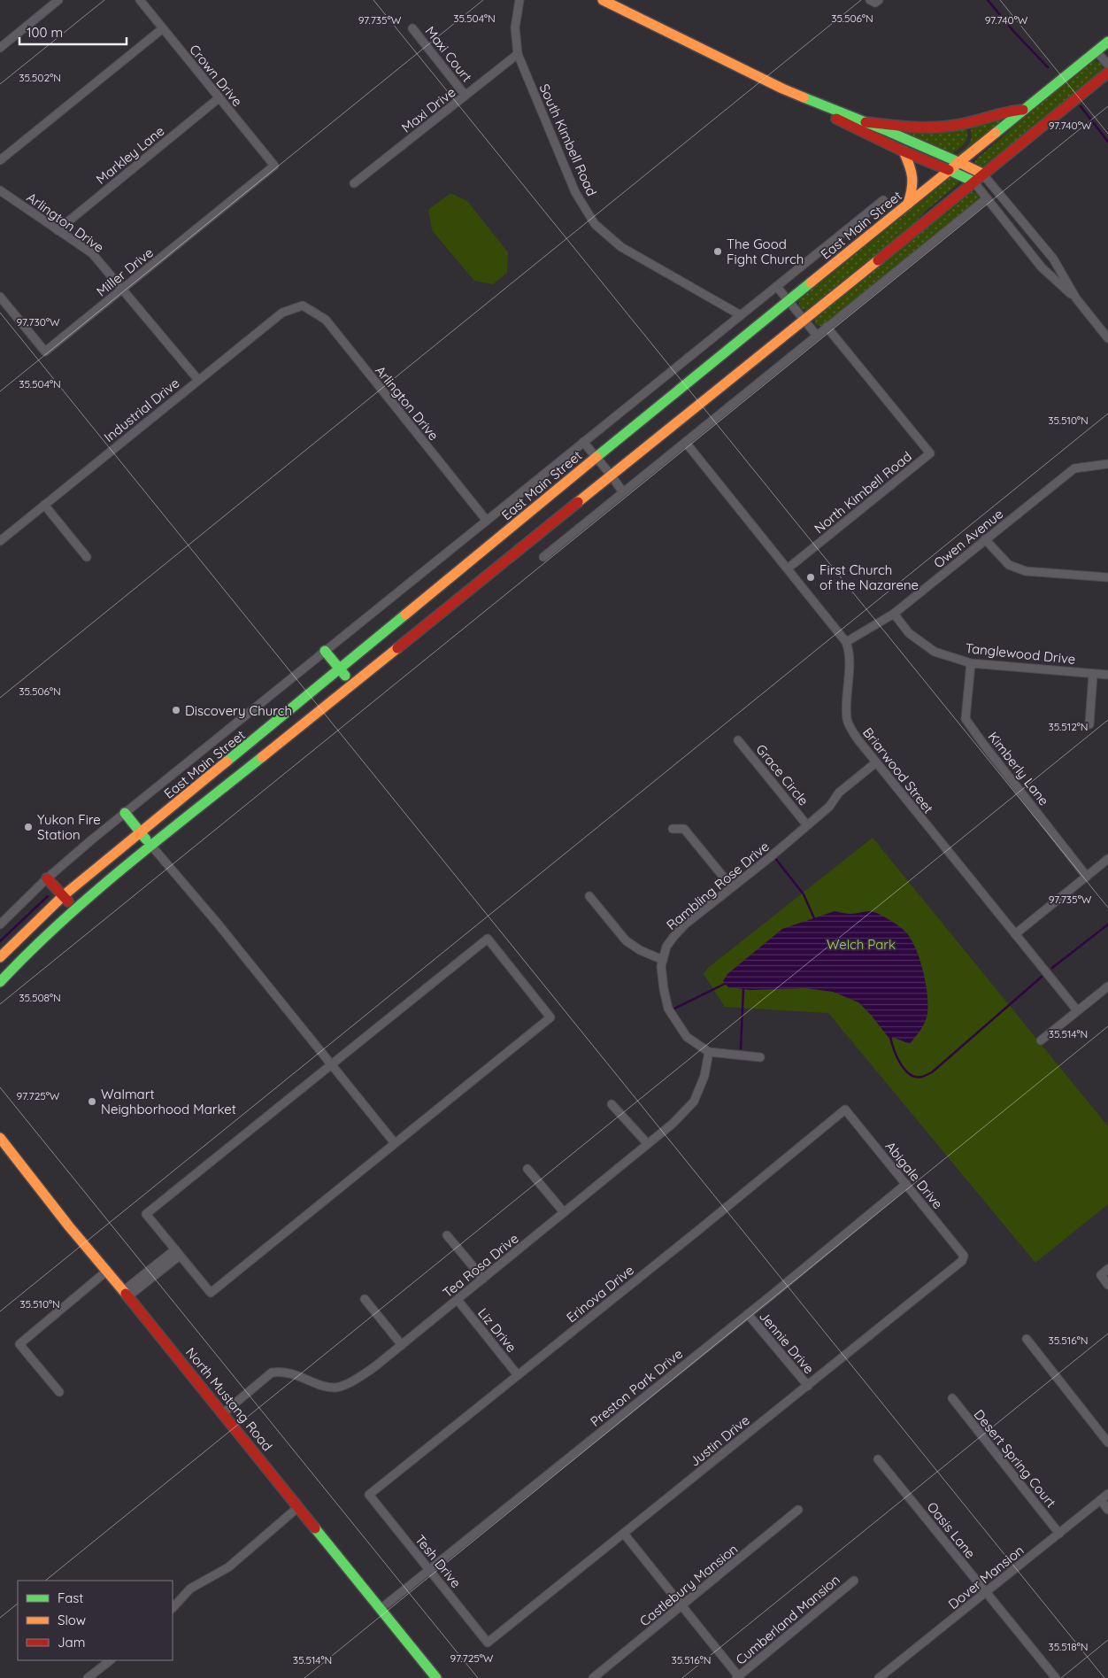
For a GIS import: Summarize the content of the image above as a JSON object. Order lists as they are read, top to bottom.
{
  "streets": {
    "main road": ["East Main Street", "North Mustang Road"],
    "street": [
      "Maxi Court",
      "Crown Drive",
      "Maxi Drive",
      "South Kimbell Road",
      "Markley Lane",
      "Arlington Drive",
      "Miller Drive",
      "Industrial Drive",
      "North Kimbell Road",
      "Owen Avenue",
      "Tanglewood Drive",
      "Kimberly Lane",
      "Briarwood Street",
      "Grace Circle",
      "Rambling Rose Drive",
      "Abigale Drive",
      "Tea Rosa Drive",
      "Erinova Drive",
      "Liz Drive",
      "Jennie Drive",
      "Preston Park Drive",
      "Justin Drive",
      "Desert Spring Court",
      "Oasis Lane",
      "Tesh Drive",
      "Dover Mansion",
      "Castlebury Mansion",
      "Cumberland Mansion"
    ]
  },
  "crossings": [
    ["Maxi Court", "Maxi Drive"],
    ["Crown Drive", "Markley Lane"],
    ["Crown Drive", "Miller Drive"],
    ["Maxi Drive", "South Kimbell Road"],
    ["South Kimbell Road", "East Main Street"],
    ["Markley Lane", "Arlington Drive"],
    ["Arlington Drive", "East Main Street"],
    ["Arlington Drive", "Miller Drive"],
    ["Arlington Drive", "Industrial Drive"],
    ["Owen Avenue", "Tanglewood Drive"],
    ["Owen Avenue", "Briarwood Street"],
    ["Tanglewood Drive", "Kimberly Lane"],
    ["Briarwood Street", "Rambling Rose Drive"],
    ["Grace Circle", "Rambling Rose Drive"],
    ["Rambling Rose Drive", "Tea Rosa Drive"],
    ["Abigale Drive", "Erinova Drive"],
    ["Abigale Drive", "Preston Park Drive"],
    ["Abigale Drive", "Justin Drive"],
    ["Tea Rosa Drive", "Liz Drive"],
    ["Tea Rosa Drive", "North Mustang Road"],
    ["Erinova Drive", "Liz Drive"],
    ["Erinova Drive", "Tesh Drive"],
    ["Jennie Drive", "Preston Park Drive"],
    ["Jennie Drive", "Justin Drive"],
    ["Preston Park Drive", "North Mustang Road"],
    ["Preston Park Drive", "Tesh Drive"],
    ["Justin Drive", "Tesh Drive"],
    ["Desert Spring Court", "Dover Mansion"],
    ["Oasis Lane", "Dover Mansion"]
  ],
  "parks": ["Welch Park"],
  "places": [
    "The Good Fight Church",
    "First Church of the Nazarene",
    "Discovery Church",
    "Yukon Fire Station",
    "Walmart Neighborhood Market"
  ],
  "legend": ["Fast", "Slow", "Jam"],
  "scale_bar": "100 m",
  "coordinates": [
    "35.504°N",
    "35.506°N",
    "97.735°W",
    "97.740°W",
    "35.502°N",
    "97.730°W",
    "35.510°N",
    "35.512°N",
    "35.508°N",
    "35.514°N",
    "97.725°W",
    "35.516°N",
    "35.518°N"
  ]
}
